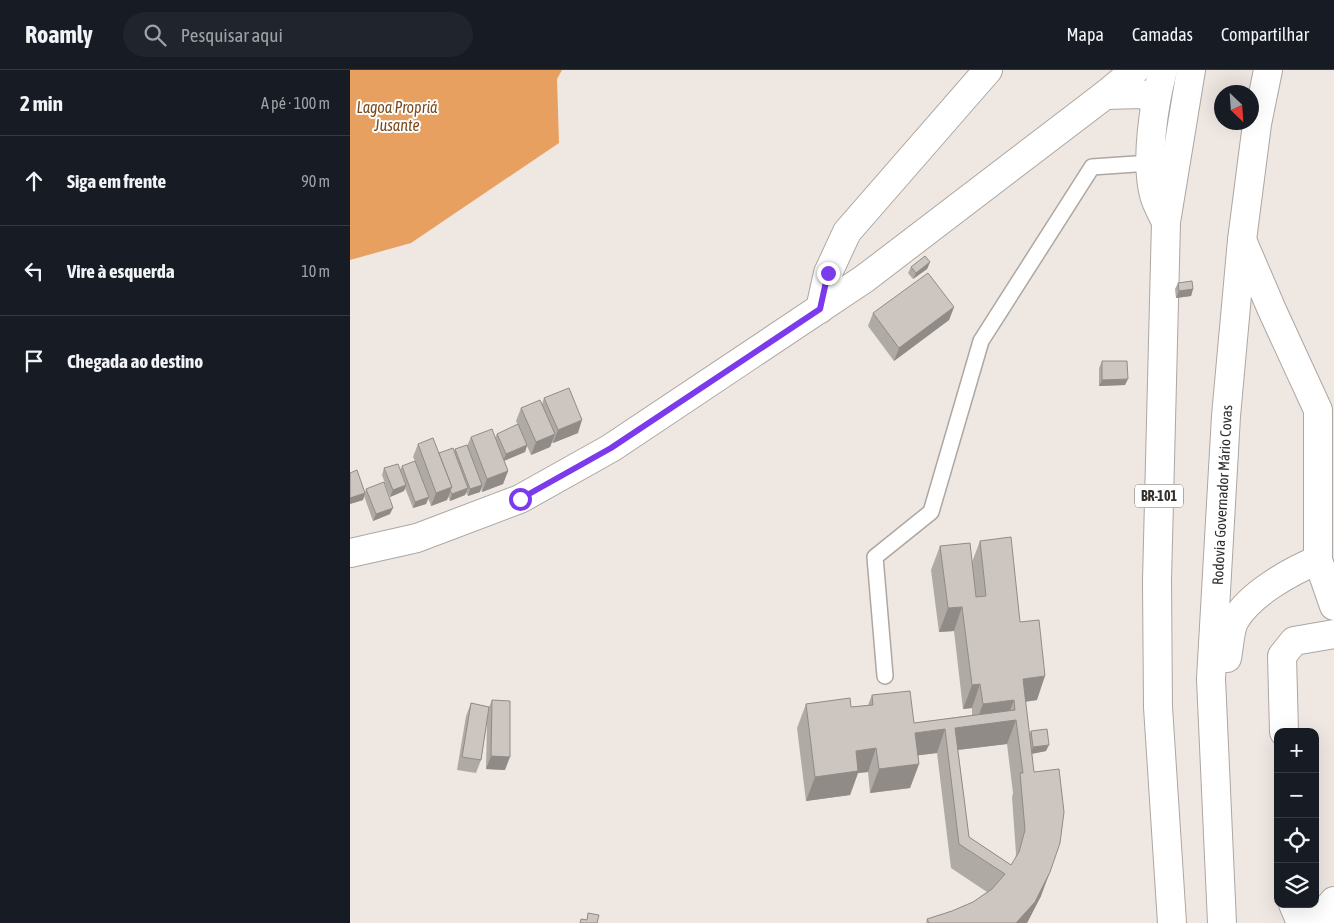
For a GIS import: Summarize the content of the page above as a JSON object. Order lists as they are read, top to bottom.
{
  "streets": {
    "main road": ["Rodovia Governador Mário Covas", "BR-101"]
  },
  "water": ["Lagoa Propriá Jusante"],
  "north": "bottom right",
  "page": {
    "header": "Roamly",
    "search": "Pesquisar aqui",
    "nav": ["Mapa", "Camadas", "Compartilhar"],
    "heading": ["2 min", "A pé · 100 m"],
    "list": [
      ["Siga em frente", "90 m"],
      ["Vire à esquerda", "10 m"],
      "Chegada ao destino"
    ],
    "map_buttons": ["+", "−"]
  }
}
